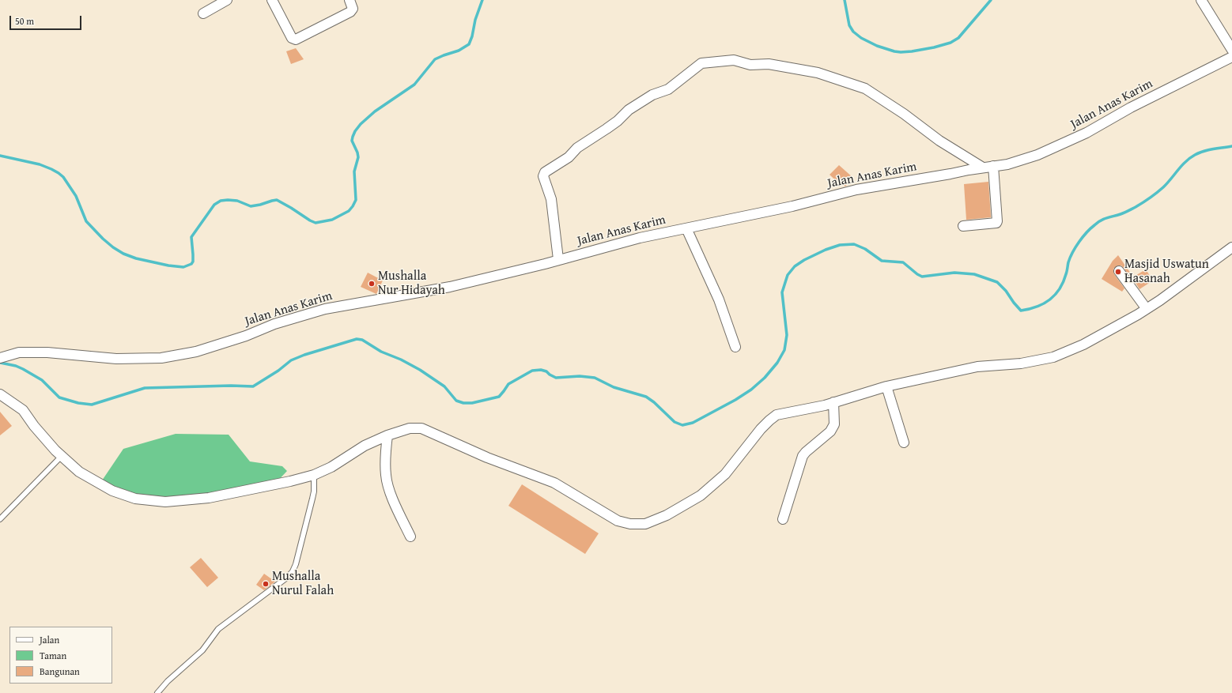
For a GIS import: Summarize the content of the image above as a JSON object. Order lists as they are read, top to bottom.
{
  "streets": {
    "street": ["Jalan Anas Karim"]
  },
  "places": ["Masjid Uswatun Hasanah", "Mushalla Nur Hidayah", "Mushalla Nurul Falah"],
  "legend": ["Jalan", "Taman", "Bangunan"],
  "scale_bar": "50 m"
}
